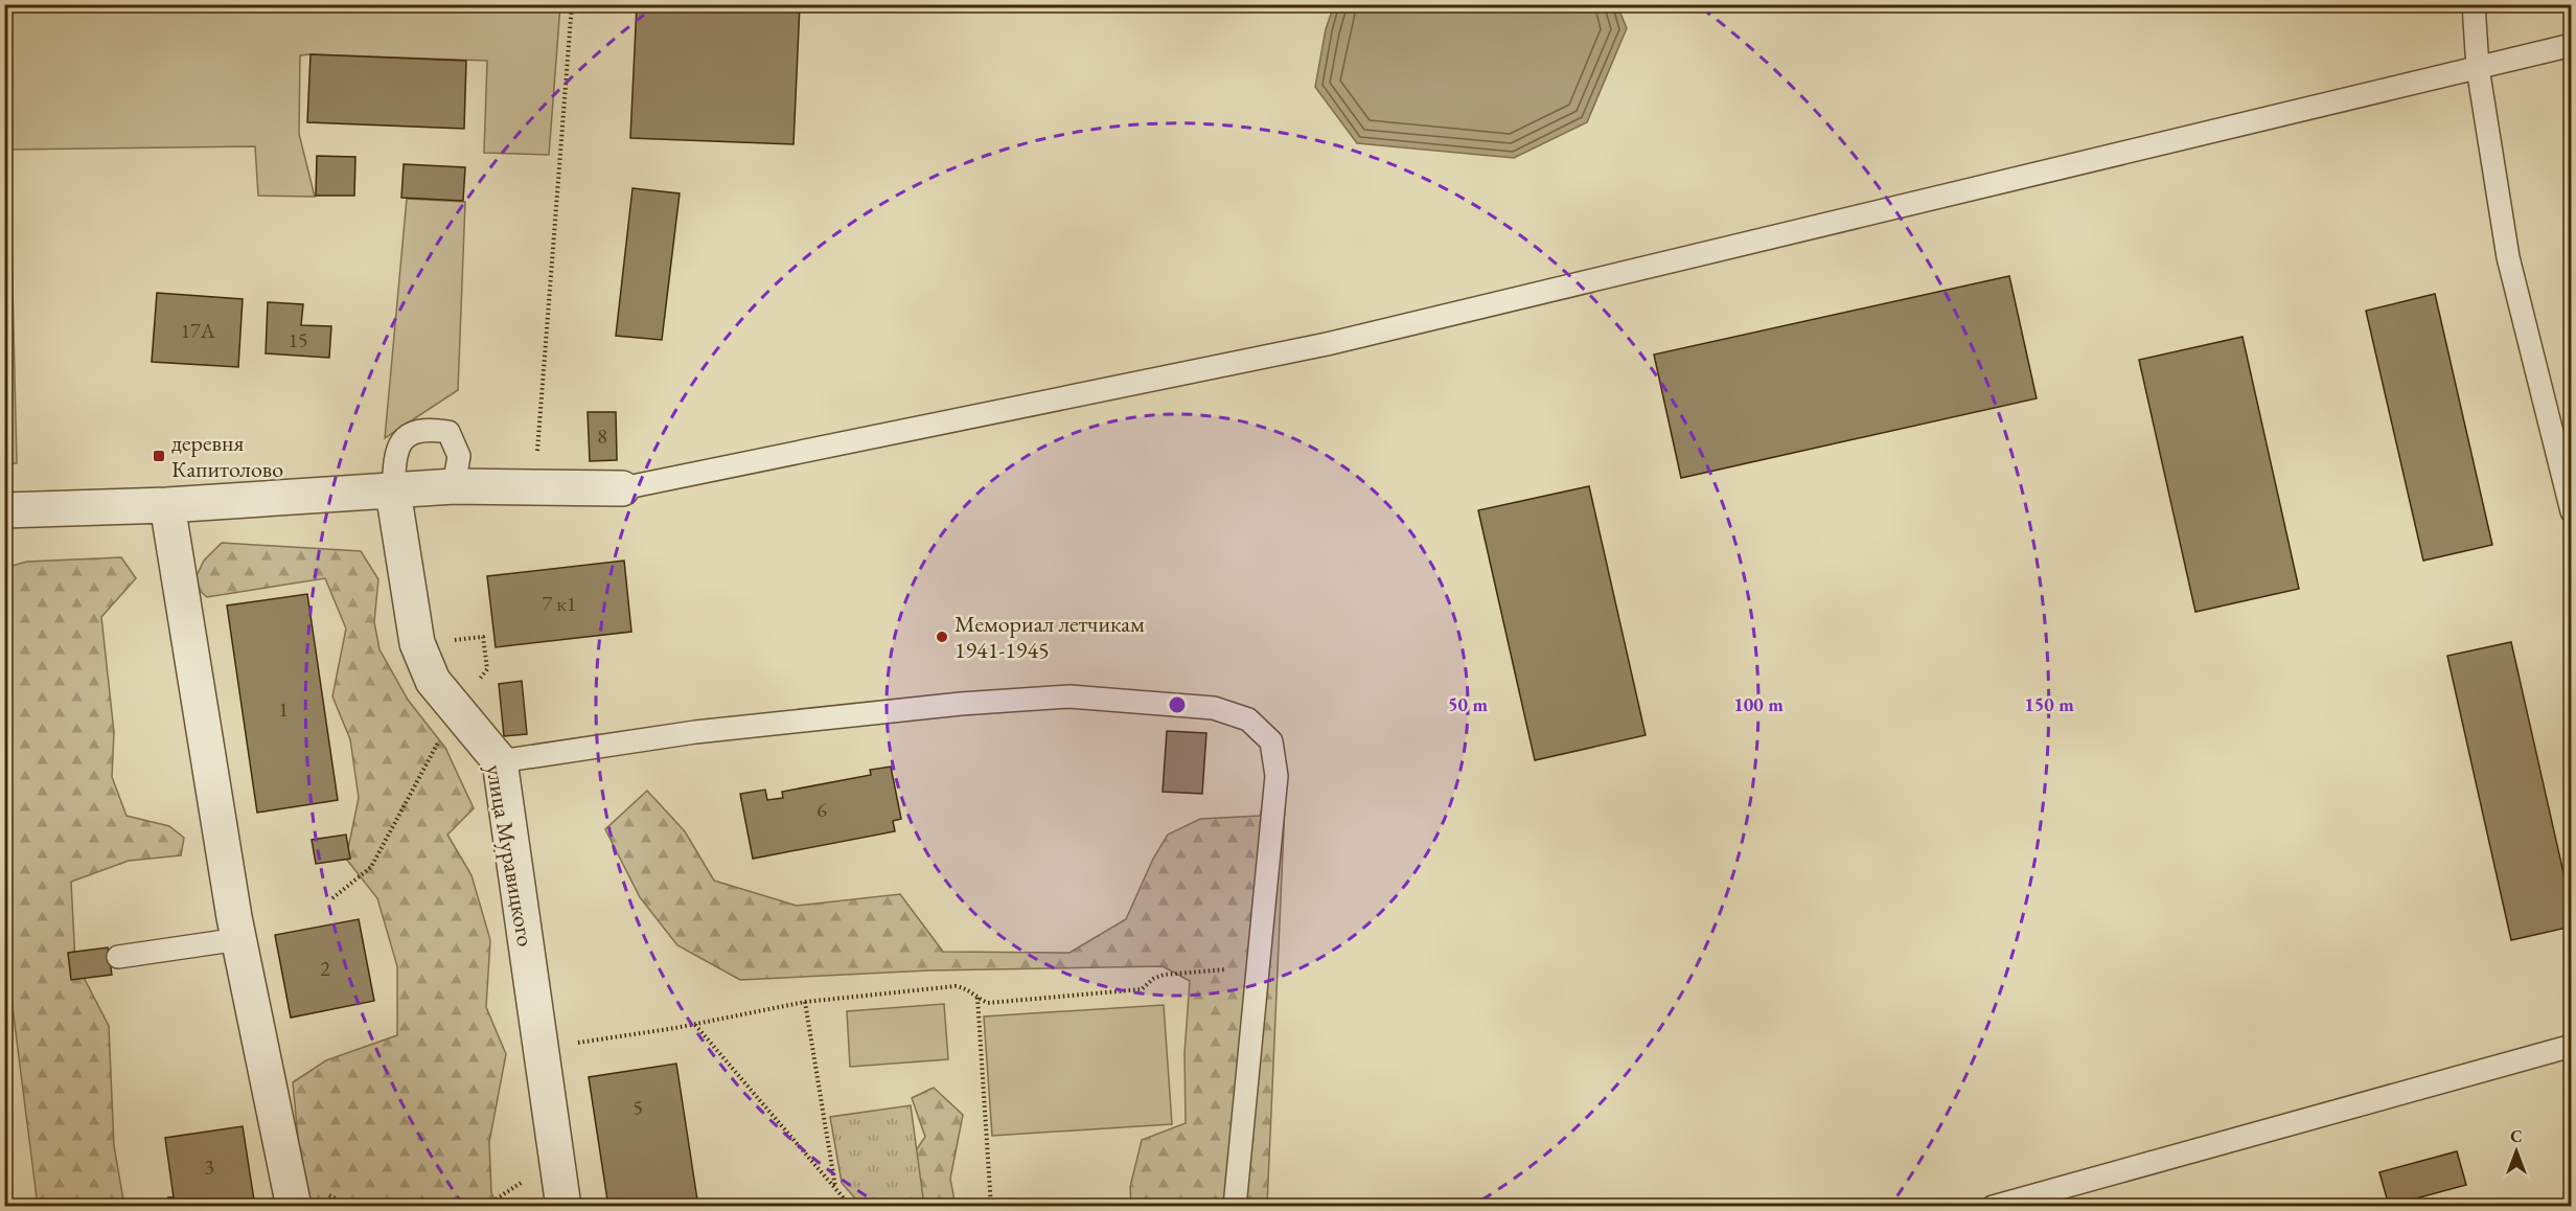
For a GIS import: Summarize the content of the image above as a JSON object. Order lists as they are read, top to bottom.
{
  "streets": {
    "street": ["улица Муравицкого"]
  },
  "places": {
    "transit": ["деревня Капитолово"],
    "other": ["Мемориал летчикам 1941-1945"]
  },
  "house_numbers": [
    "17А",
    "15",
    "8",
    "7 к1",
    "1",
    "6",
    "2",
    "5",
    "3"
  ],
  "north": "top",
  "rings": ["50 m", "100 m", "150 m"]
}
